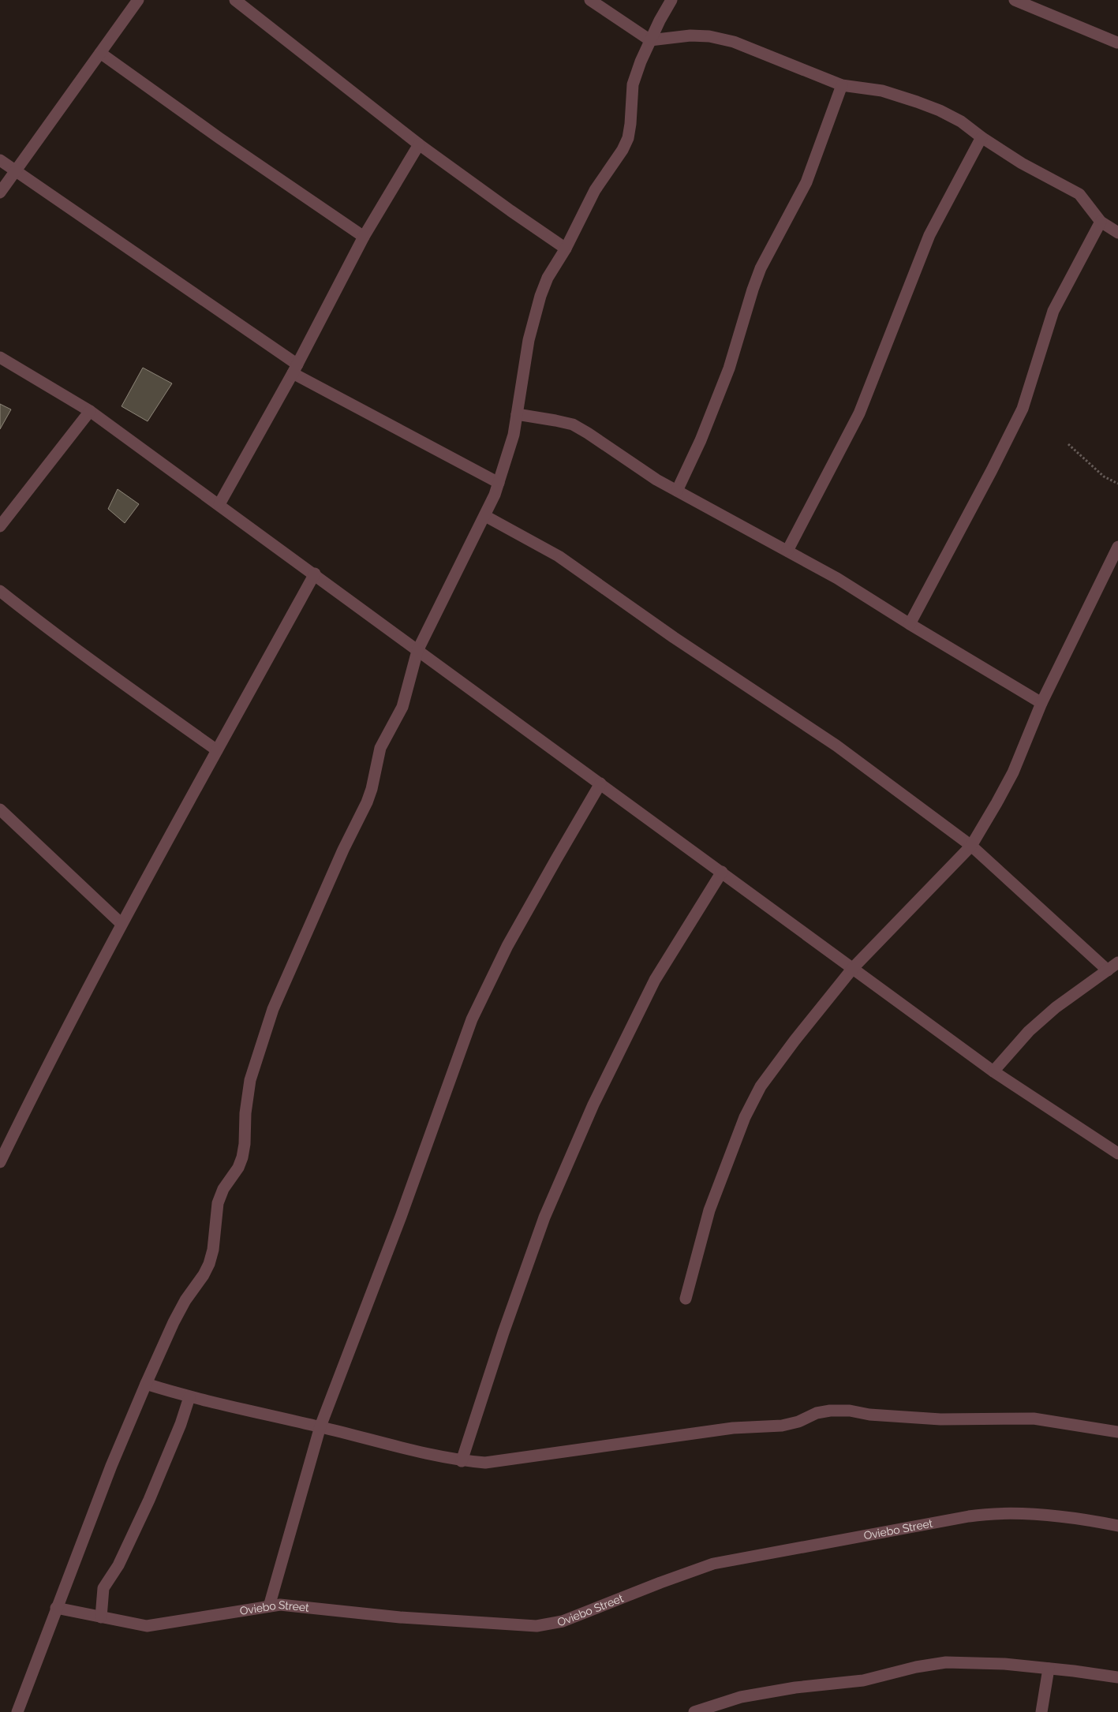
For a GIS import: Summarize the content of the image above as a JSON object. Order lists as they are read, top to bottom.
{
  "streets": {
    "street": ["Oviebo Street"]
  }
}
